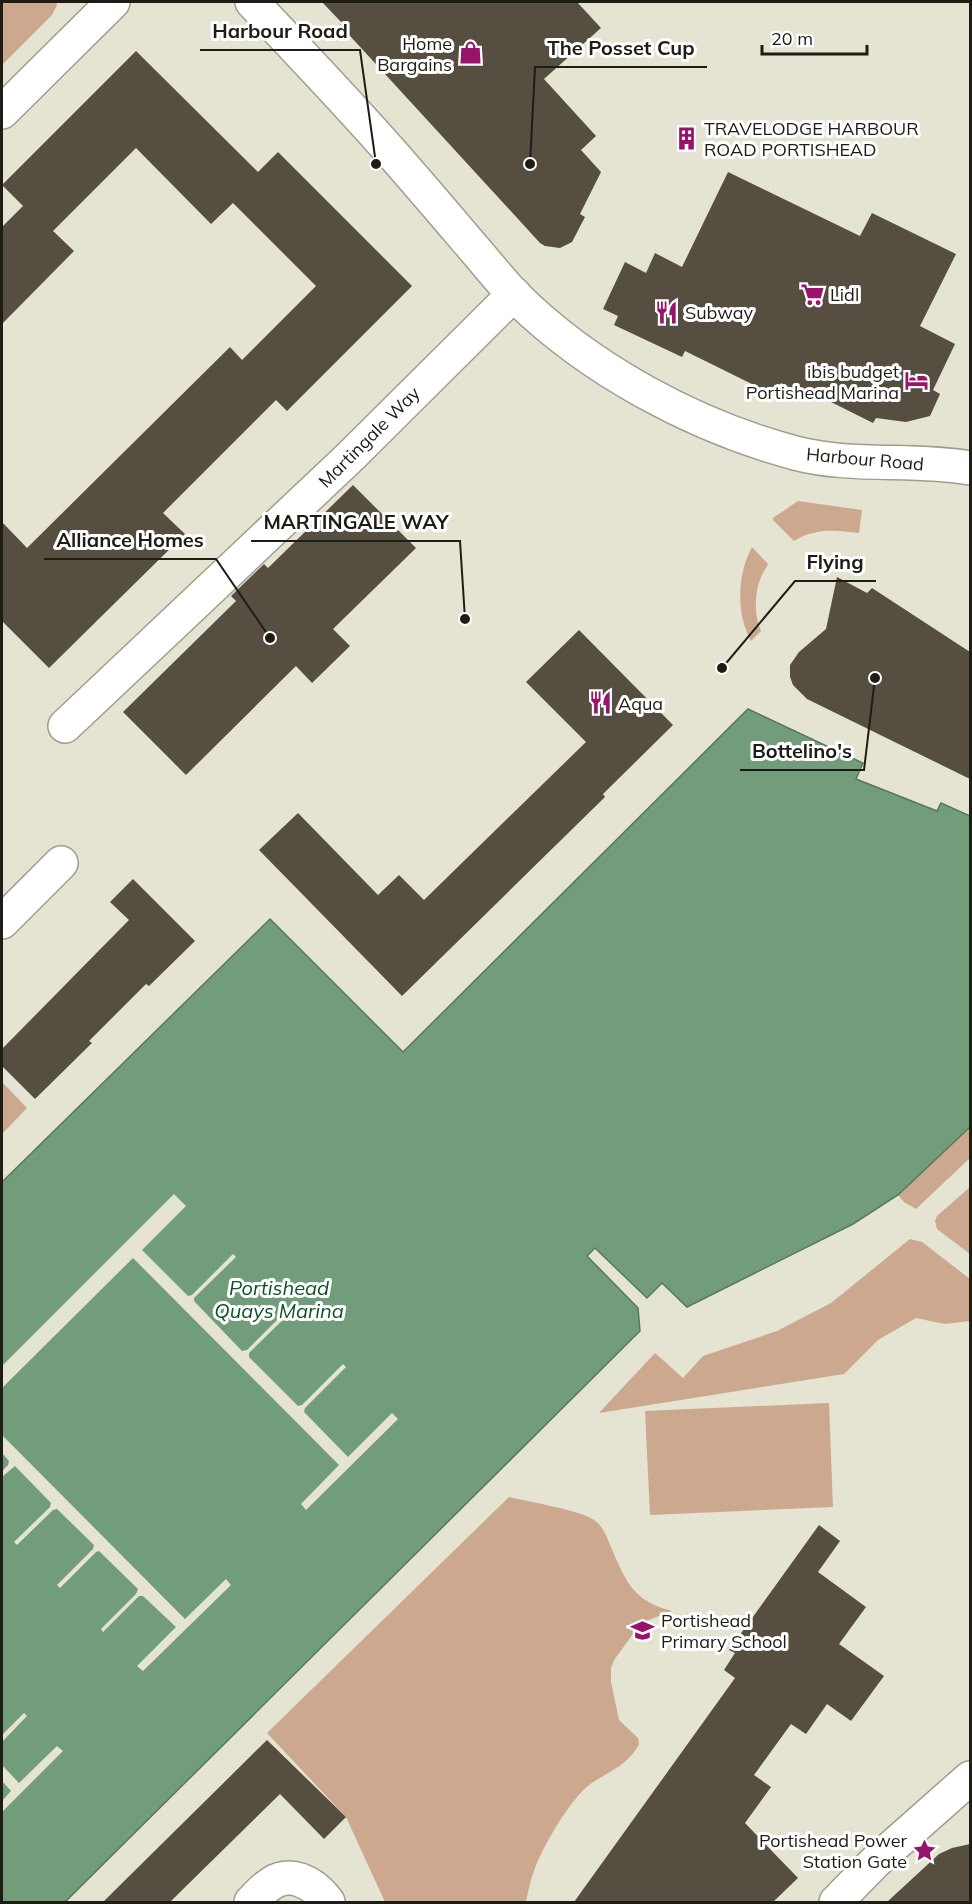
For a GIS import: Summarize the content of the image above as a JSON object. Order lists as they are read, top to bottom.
{
  "streets": {
    "street": ["Martingale Way", "Harbour Road"]
  },
  "crossings": [
    ["Martingale Way", "Harbour Road"]
  ],
  "water": ["Portishead Quays Marina"],
  "places": {
    "shop": ["Home Bargains"],
    "building": ["TRAVELODGE HARBOUR ROAD PORTISHEAD"],
    "other": [
      "Harbour Road",
      "The Posset Cup",
      "MARTINGALE WAY",
      "Alliance Homes",
      "Flying",
      "Bottelino's"
    ],
    "supermarket": ["Lidl"],
    "restaurant": ["Subway", "Aqua"],
    "hotel": ["ibis budget Portishead Marina"],
    "school or university": ["Portishead Primary School"],
    "place": ["Portishead Power Station Gate"]
  },
  "scale_bar": "20 m"
}
